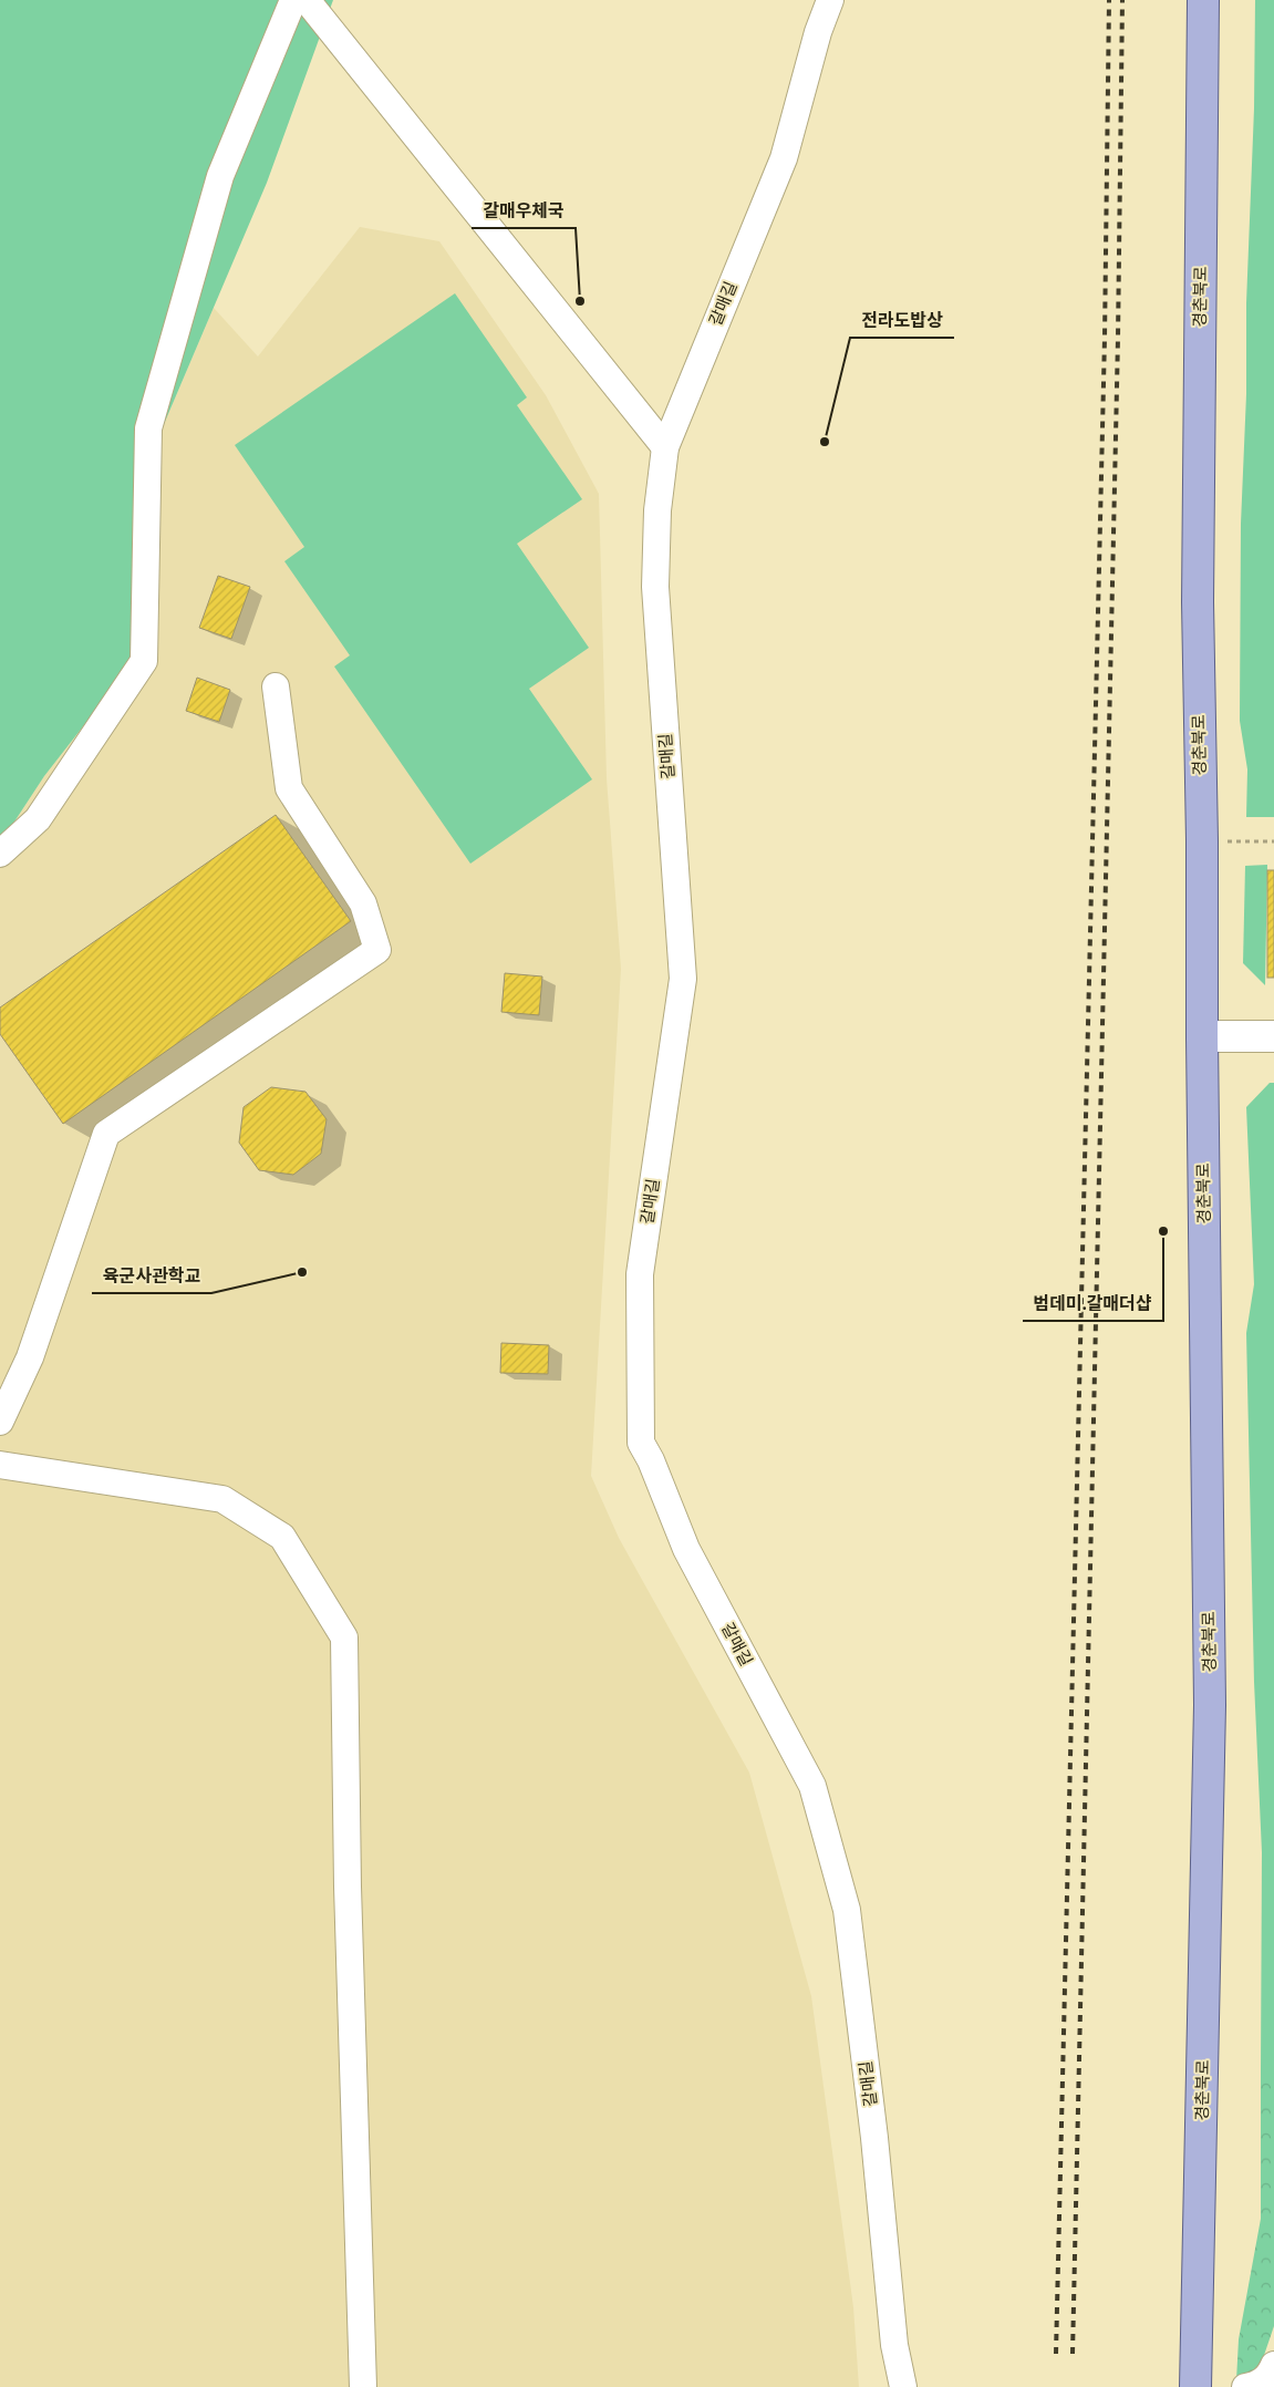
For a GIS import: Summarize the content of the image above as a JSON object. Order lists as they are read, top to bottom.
{
  "streets": {
    "main road": ["경춘북로"],
    "street": ["갈매길"]
  },
  "places": [
    "갈매우체국",
    "전라도밥상",
    "범데미.갈매더샵",
    "육군사관학교"
  ]
}
